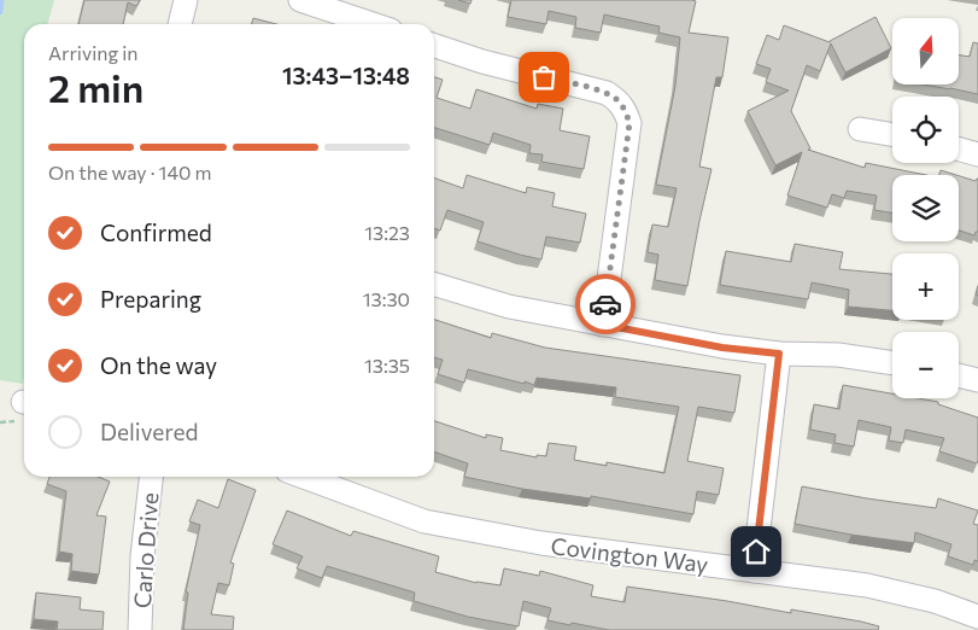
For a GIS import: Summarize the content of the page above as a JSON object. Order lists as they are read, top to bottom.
{
  "streets": {
    "street": ["Carlo Drive", "Covington Way"]
  },
  "north": "top",
  "page": {
    "map_buttons": ["+", "−"],
    "heading": ["2 min", "Arriving in", "13:43–13:48"],
    "bar": "On the way · 140 m",
    "list": [
      ["Confirmed", "13:23"],
      ["Preparing", "13:30"],
      ["On the way", "13:35"],
      "Delivered"
    ]
  }
}
